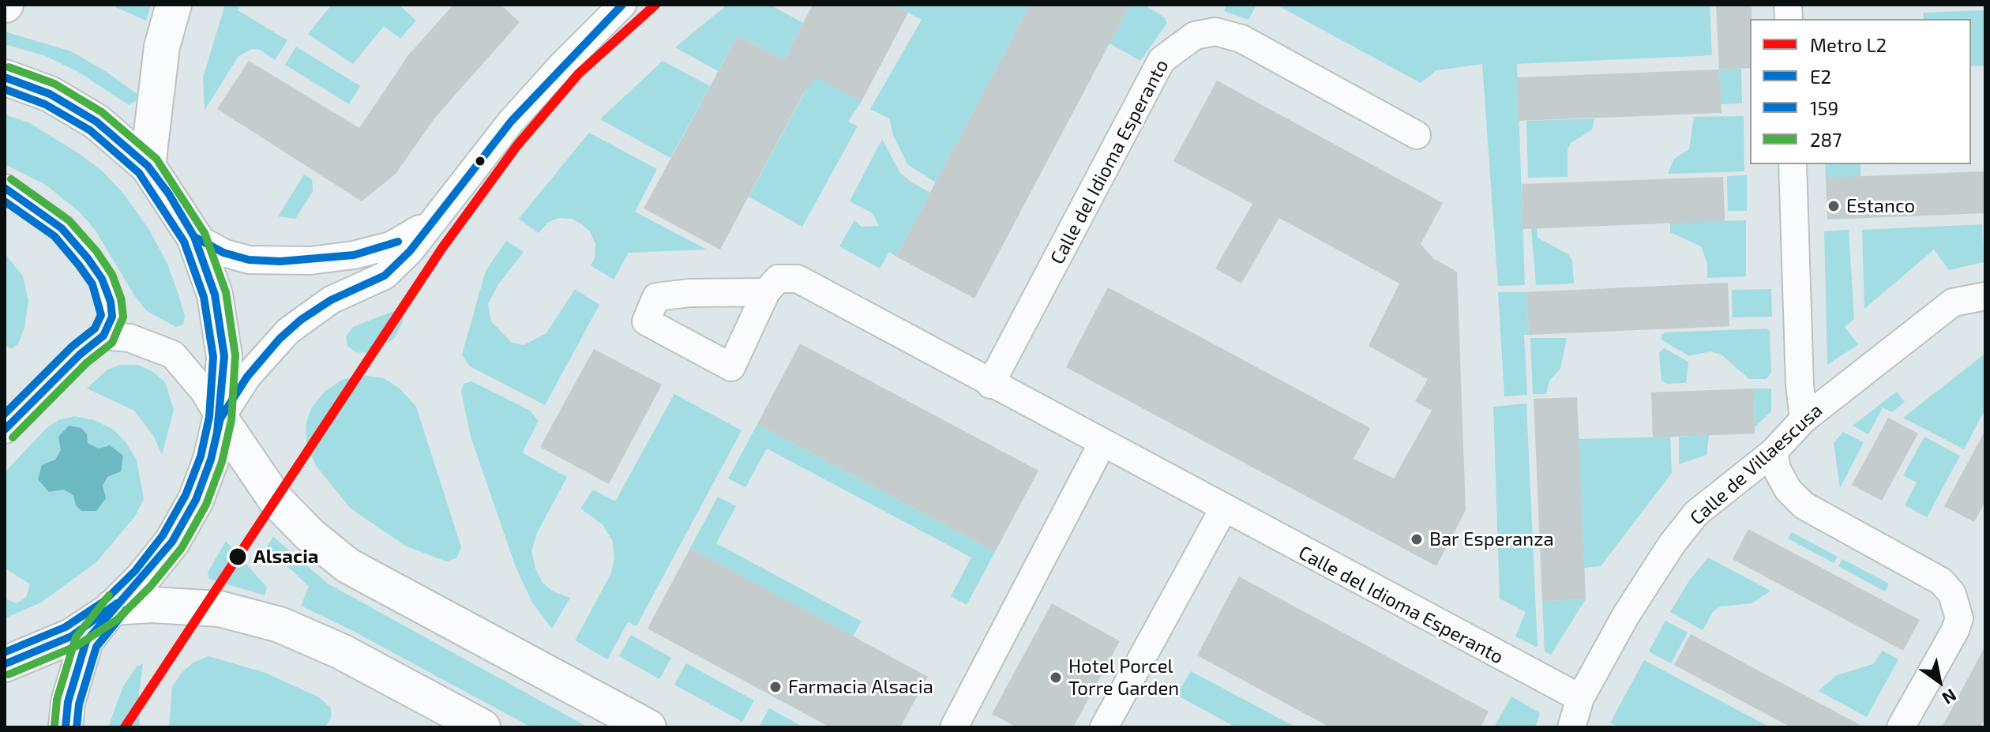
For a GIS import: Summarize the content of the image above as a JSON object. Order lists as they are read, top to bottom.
{
  "streets": {
    "street": ["Calle del Idioma Esperanto", "Calle de Villaescusa"]
  },
  "crossings": [
    ["Calle del Idioma Esperanto", "Calle de Villaescusa"]
  ],
  "places": [
    "Estanco",
    "Bar Esperanza",
    "Alsacia",
    "Hotel Porcel Torre Garden",
    "Farmacia Alsacia"
  ],
  "lines": [
    "metro line L2",
    "transit line E2",
    "transit line 287",
    "transit line 159"
  ],
  "legend": [
    "Metro L2",
    "E2",
    "159",
    "287"
  ],
  "north": "bottom right"
}
